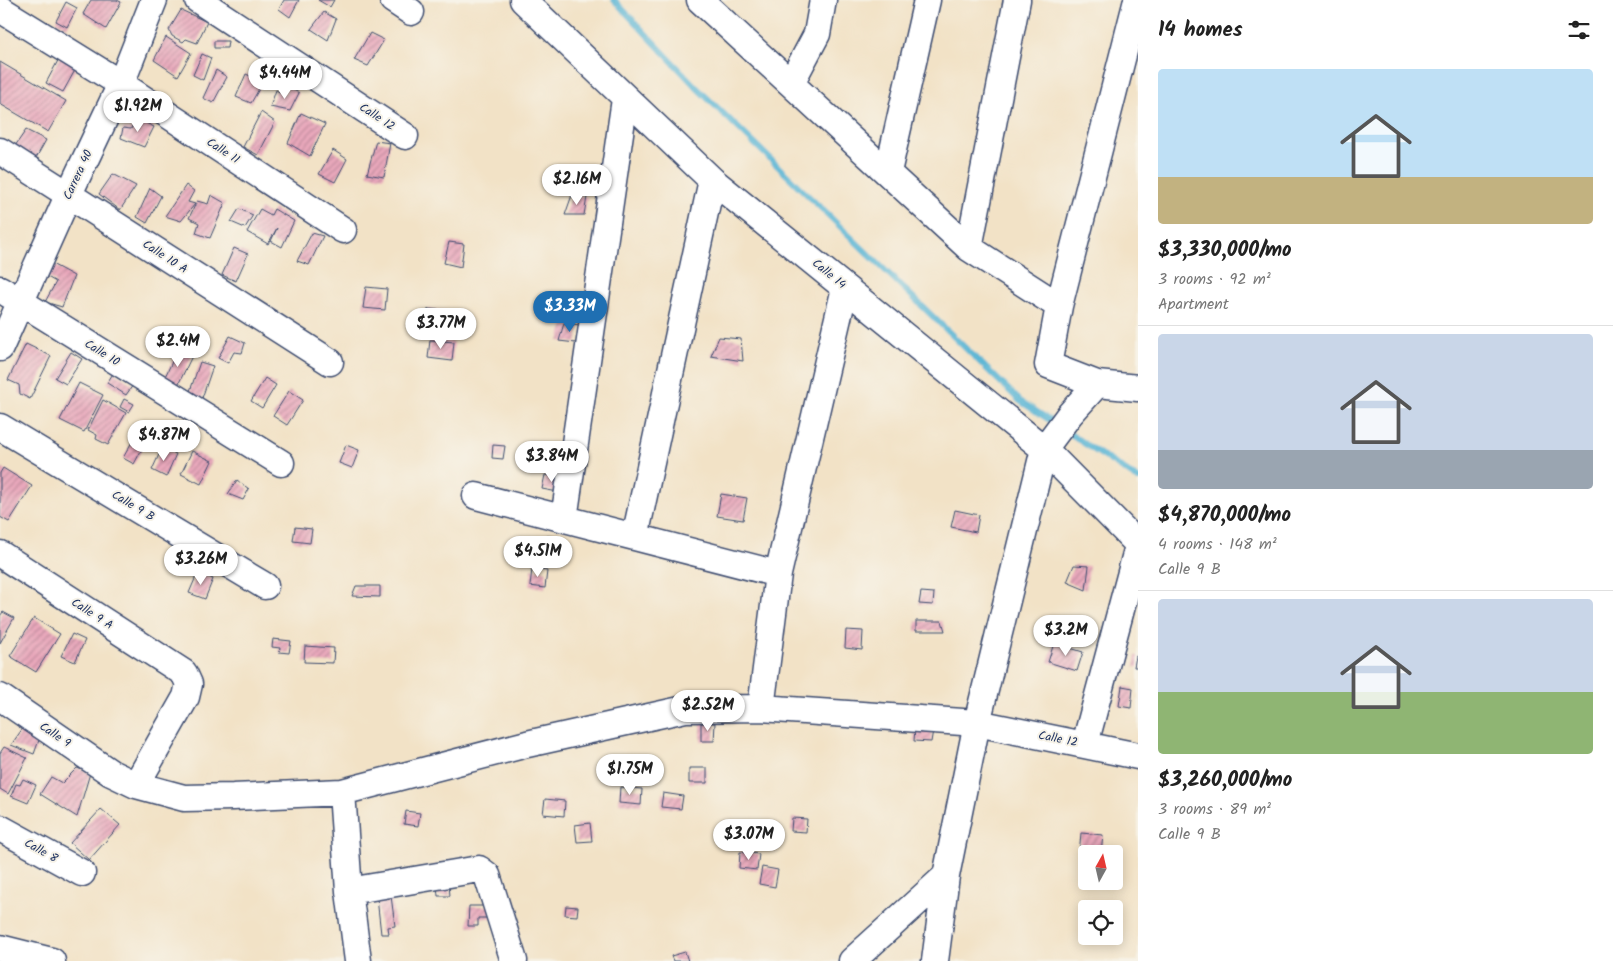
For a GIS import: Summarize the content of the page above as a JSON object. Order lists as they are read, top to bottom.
{
  "streets": {
    "street": [
      "Calle 12",
      "Calle 11",
      "Carrera 40",
      "Calle 10 A",
      "Calle 14",
      "Calle 10",
      "Calle 9 B",
      "Calle 9 A",
      "Calle 9",
      "Calle 8"
    ]
  },
  "crossings": [
    ["Calle 12", "Calle 9"],
    ["Calle 11", "Carrera 40"],
    ["Carrera 40", "Calle 10 A"],
    ["Carrera 40", "Calle 10"],
    ["Calle 9 A", "Calle 9"]
  ],
  "north": "top",
  "page": {
    "heading": "14 homes",
    "price": [
      "$4.44M",
      "$1.92M",
      "$2.16M",
      "$3.33M",
      "$3.77M",
      "$2.4M",
      "$4.87M",
      "$3.84M",
      "$4.51M",
      "$3.26M",
      "$3.2M",
      "$2.52M",
      "$1.75M",
      "$3.07M"
    ],
    "list": [
      {
        "name": "$3,330,000/mo",
        "note": "3 rooms · 92 m² · Apartment"
      },
      {
        "name": "$4,870,000/mo",
        "note": "4 rooms · 148 m² · Calle 9 B"
      },
      {
        "name": "$3,260,000/mo",
        "note": "3 rooms · 89 m² · Calle 9 B"
      }
    ]
  }
}
